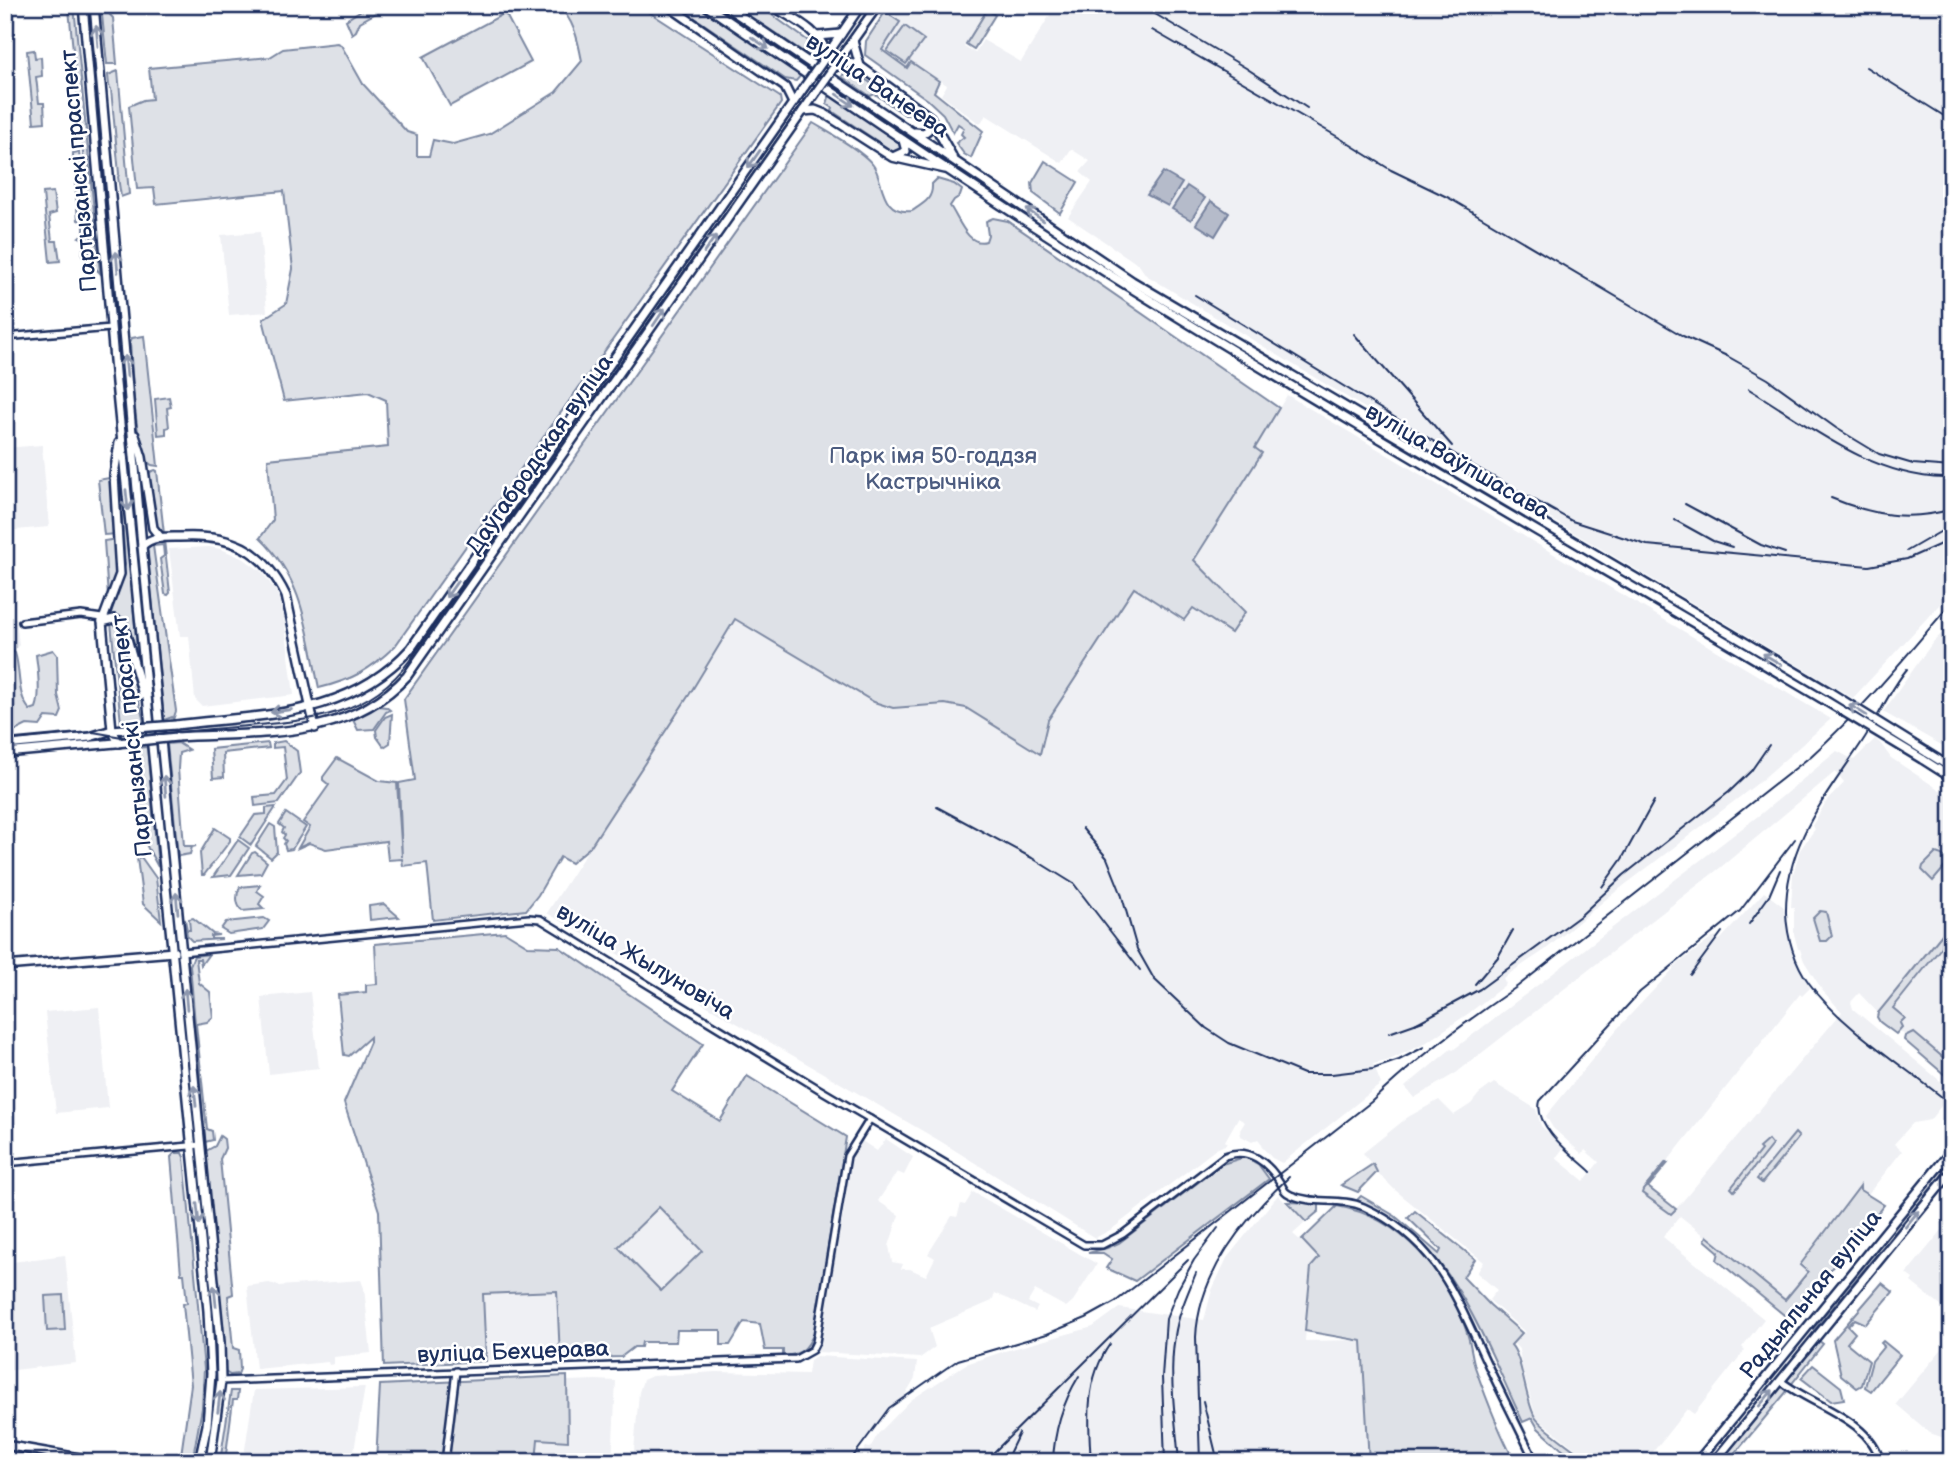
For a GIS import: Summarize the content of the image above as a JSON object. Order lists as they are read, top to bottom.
{
  "streets": {
    "main road": [
      "вуліца Ванеева",
      "Партызанскі праспект",
      "Даўгабродская вуліца",
      "вуліца Ваўпшасава",
      "вуліца Жылуновіча",
      "Радыяльная вуліца"
    ],
    "street": ["вуліца Бехцерава"]
  },
  "crossings": [
    ["вуліца Ванеева", "вуліца Ваўпшасава"],
    ["Партызанскі праспект", "вуліца Жылуновіча"],
    ["Партызанскі праспект", "вуліца Бехцерава"],
    ["вуліца Жылуновіча", "вуліца Бехцерава"]
  ],
  "parks": ["Парк імя 50-годдзя Кастрычніка"]
}
